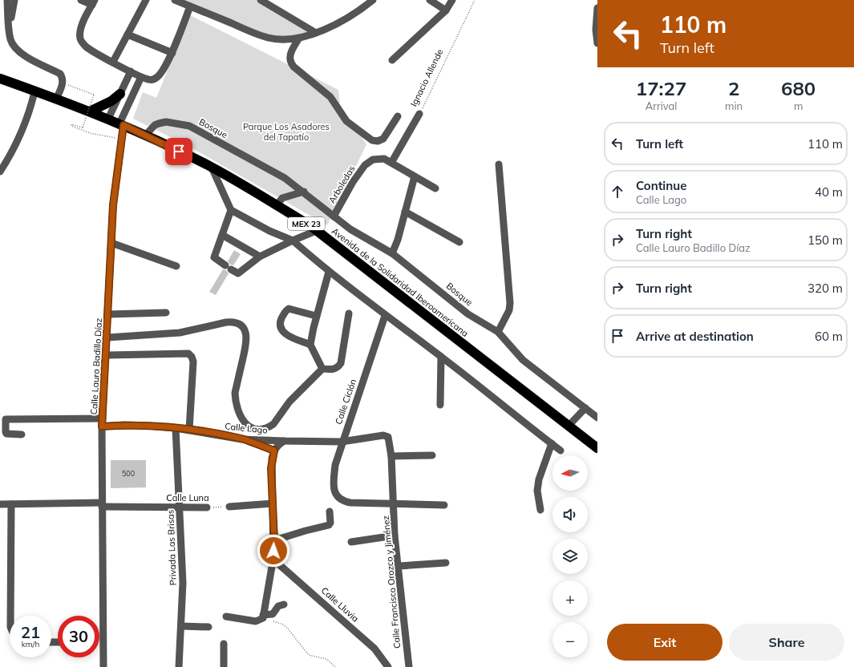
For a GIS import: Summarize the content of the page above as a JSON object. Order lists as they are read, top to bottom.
{
  "streets": {
    "highway": ["MEX 23", "Avenida de la Solidaridad Iberoamericana"],
    "street": [
      "Ignacio Allende",
      "Bosque",
      "Arboledas",
      "Calle Lauro Badillo Díaz",
      "Calle Ciclón",
      "Calle Lago",
      "Calle Luna",
      "Privada Las Brisas",
      "Calle Francisco Orozco y Jiménez",
      "Calle Lluvia"
    ]
  },
  "crossings": [
    ["Ignacio Allende", "Arboledas"],
    ["Bosque", "Arboledas"],
    ["Bosque", "Avenida de la Solidaridad Iberoamericana"],
    ["Avenida de la Solidaridad Iberoamericana", "Calle Lauro Badillo Díaz"],
    ["Calle Lauro Badillo Díaz", "Calle Lago"],
    ["Calle Lauro Badillo Díaz", "Calle Luna"],
    ["Calle Ciclón", "Calle Lago"],
    ["Calle Ciclón", "Calle Francisco Orozco y Jiménez"],
    ["Calle Lago", "Privada Las Brisas"],
    ["Calle Lago", "Calle Francisco Orozco y Jiménez"],
    ["Calle Luna", "Privada Las Brisas"]
  ],
  "parks": ["Parque Los Asadores del Tapatío"],
  "house_numbers": ["500"],
  "north": "left",
  "page": {
    "turn": ["110 m", "Turn left"],
    "eta": [
      "17:27",
      "Arrival",
      "2",
      "min",
      "680",
      "m"
    ],
    "list": [
      {
        "name": "Turn left",
        "value": "110 m"
      },
      {
        "name": "Continue",
        "note": "Calle Lago",
        "value": "40 m"
      },
      {
        "name": "Turn right",
        "note": "Calle Lauro Badillo Díaz",
        "value": "150 m"
      },
      {
        "name": "Turn right",
        "value": "320 m"
      },
      {
        "name": "Arrive at destination",
        "value": "60 m"
      }
    ],
    "map_buttons": ["+", "−"],
    "speed": "21 km/h",
    "limit": "30",
    "buttons": ["Exit", "Share"]
  }
}
